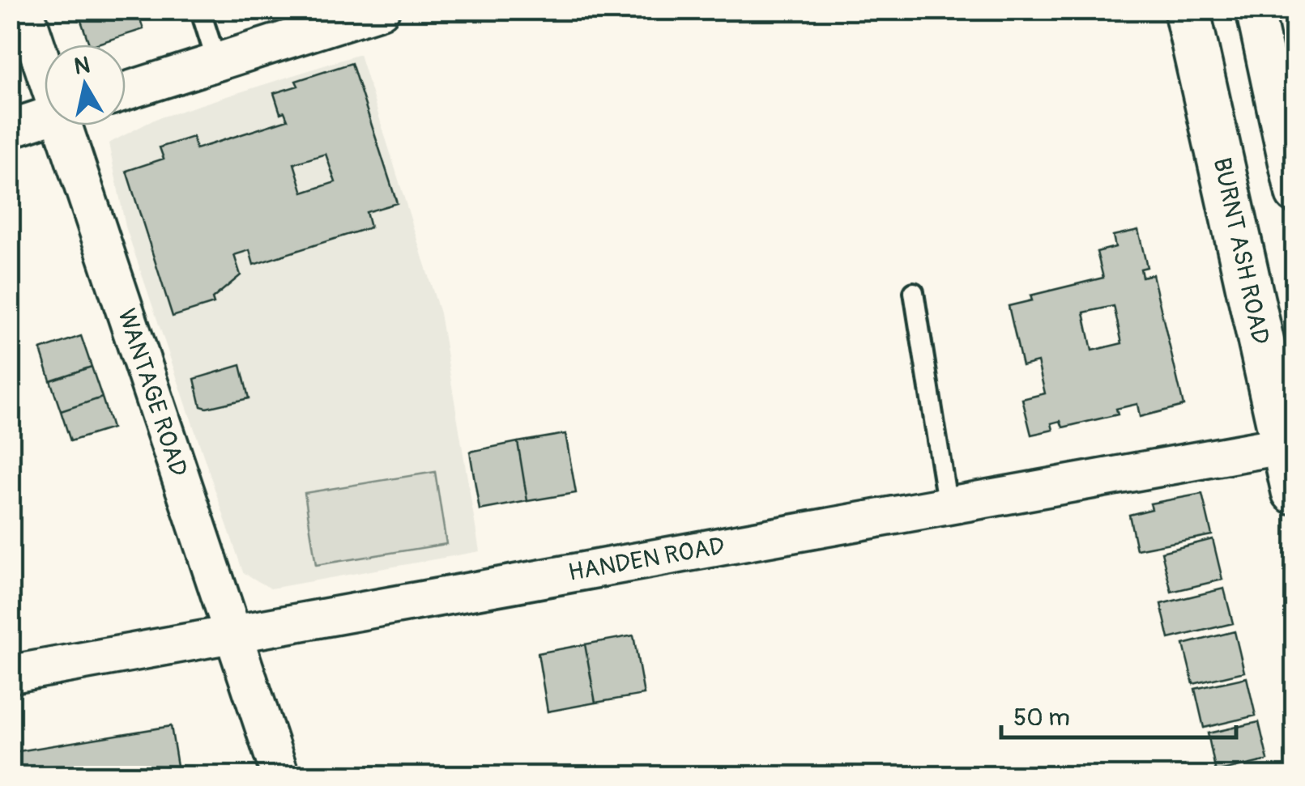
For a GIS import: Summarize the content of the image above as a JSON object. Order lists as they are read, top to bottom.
{
  "streets": {
    "main road": ["BURNT ASH ROAD"],
    "street": ["WANTAGE ROAD", "HANDEN ROAD"]
  },
  "crossings": [
    ["BURNT ASH ROAD", "HANDEN ROAD"],
    ["WANTAGE ROAD", "HANDEN ROAD"]
  ],
  "scale_bar": "50 m",
  "north": "top"
}
